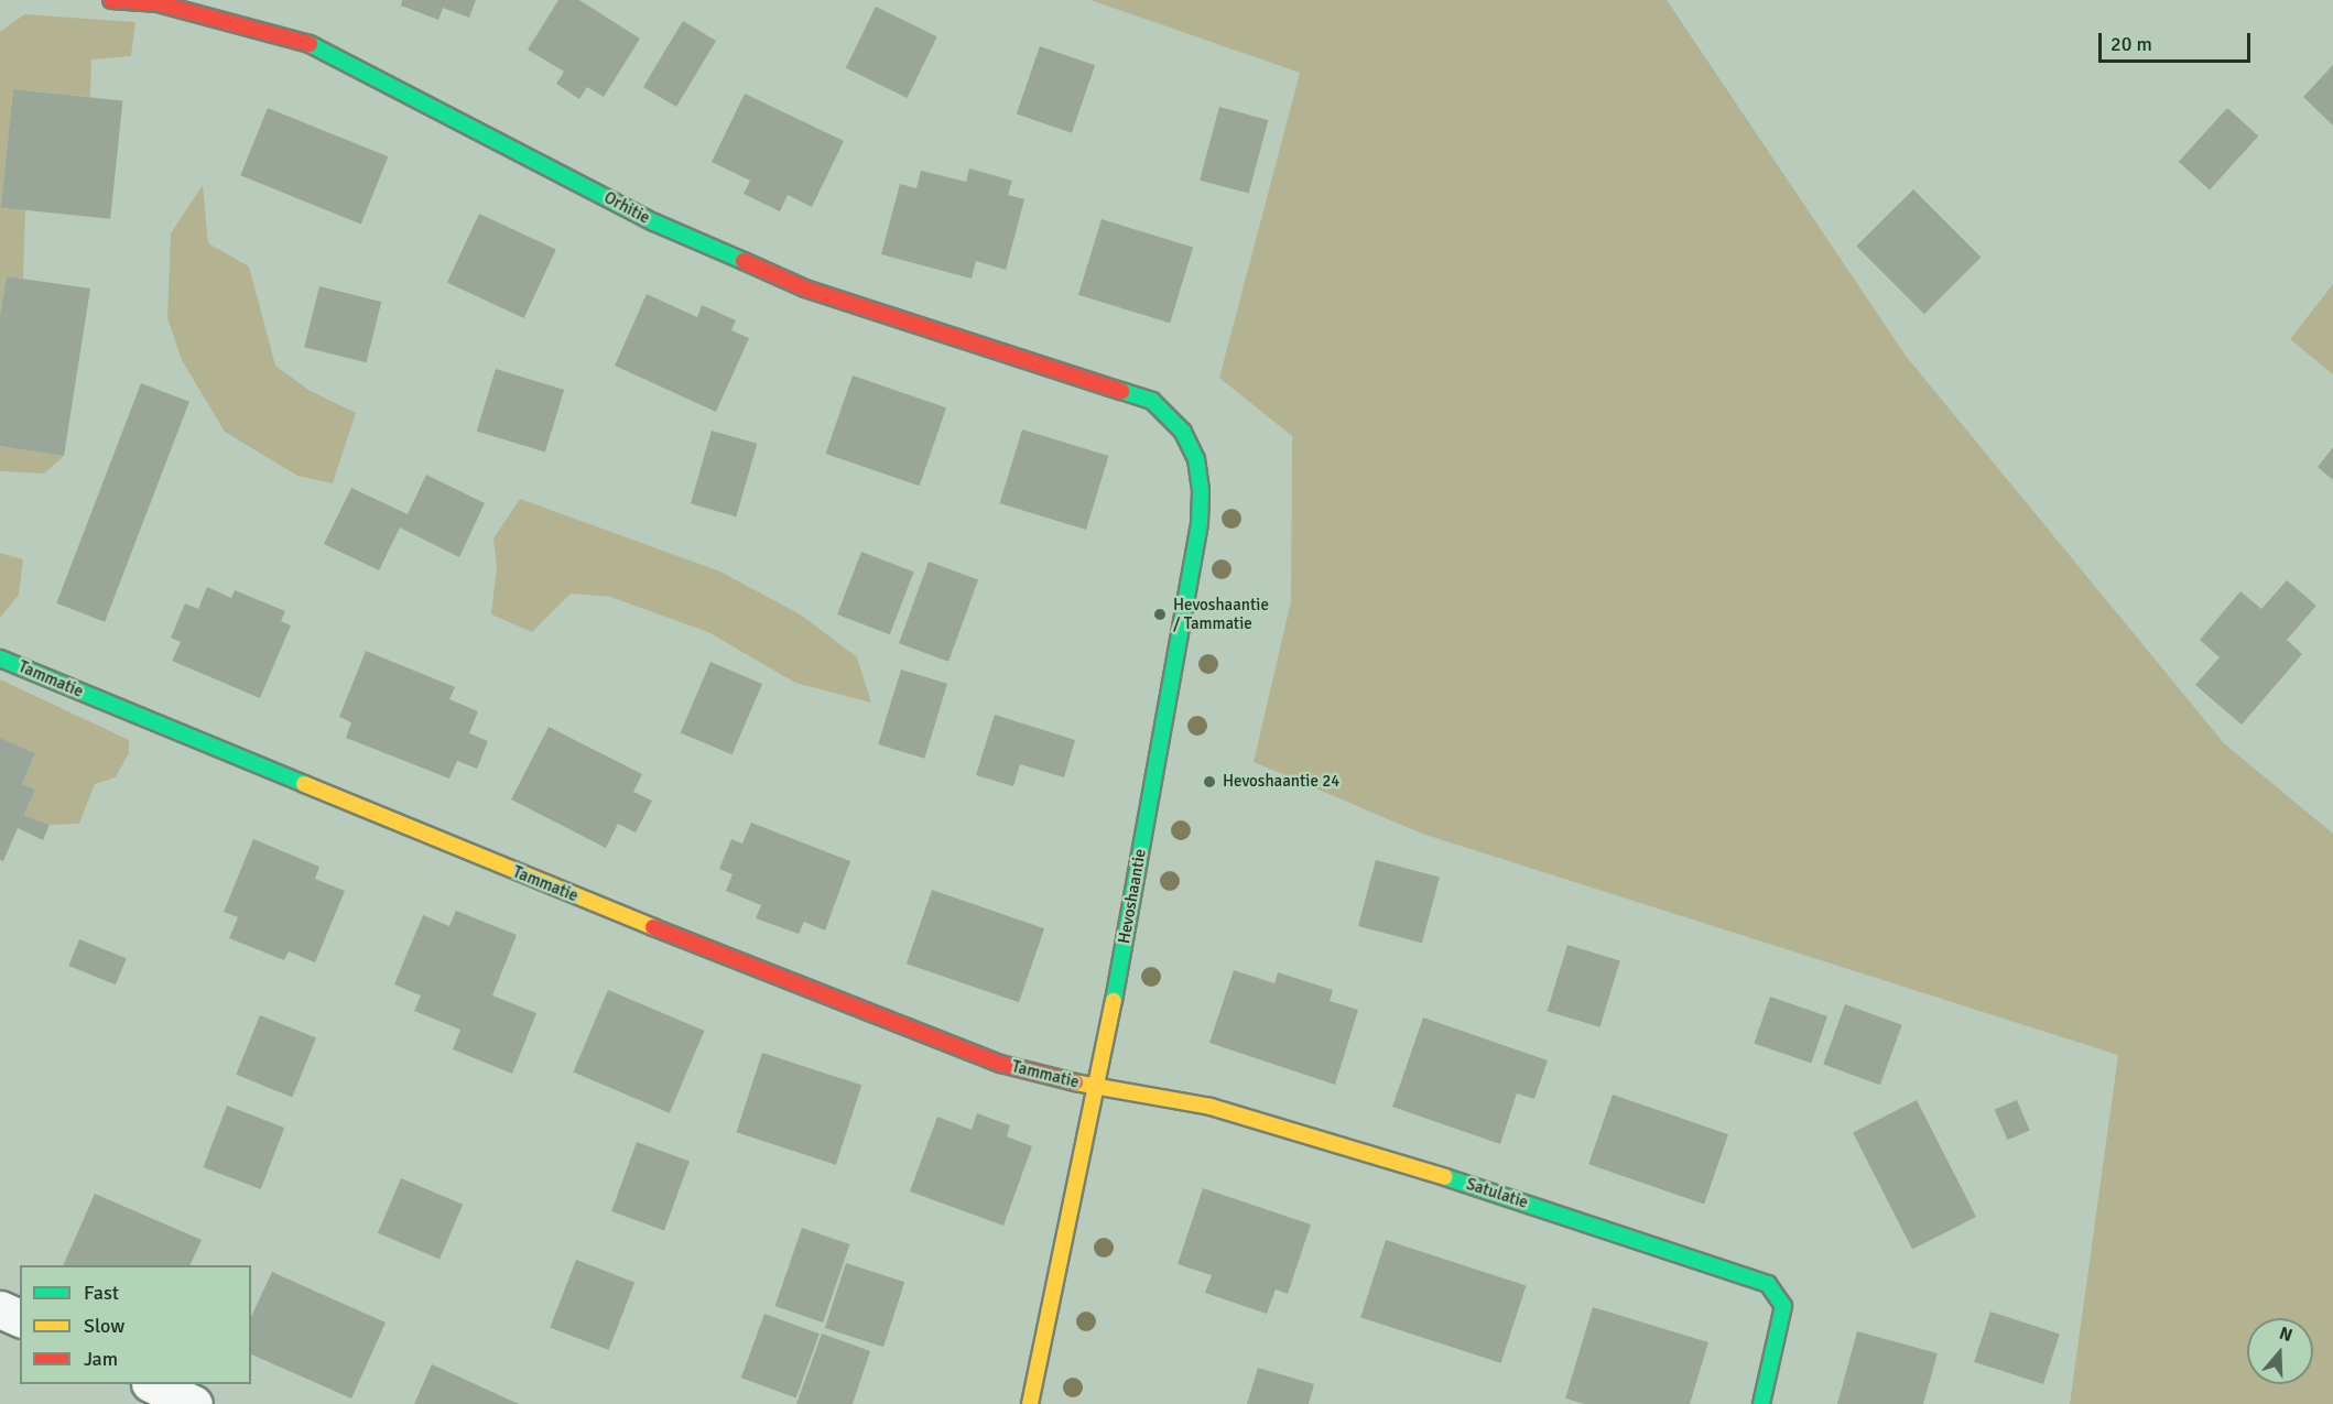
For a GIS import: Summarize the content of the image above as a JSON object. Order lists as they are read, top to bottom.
{
  "streets": {
    "street": [
      "Orhitie",
      "Tammatie",
      "Hevoshaantie",
      "Satulatie"
    ]
  },
  "crossings": [
    ["Orhitie", "Hevoshaantie"],
    ["Tammatie", "Hevoshaantie"],
    ["Tammatie", "Satulatie"],
    ["Hevoshaantie", "Satulatie"]
  ],
  "places": ["Hevoshaantie / Tammatie", "Hevoshaantie 24"],
  "legend": ["Fast", "Slow", "Jam"],
  "scale_bar": "20 m",
  "north": "top"
}
